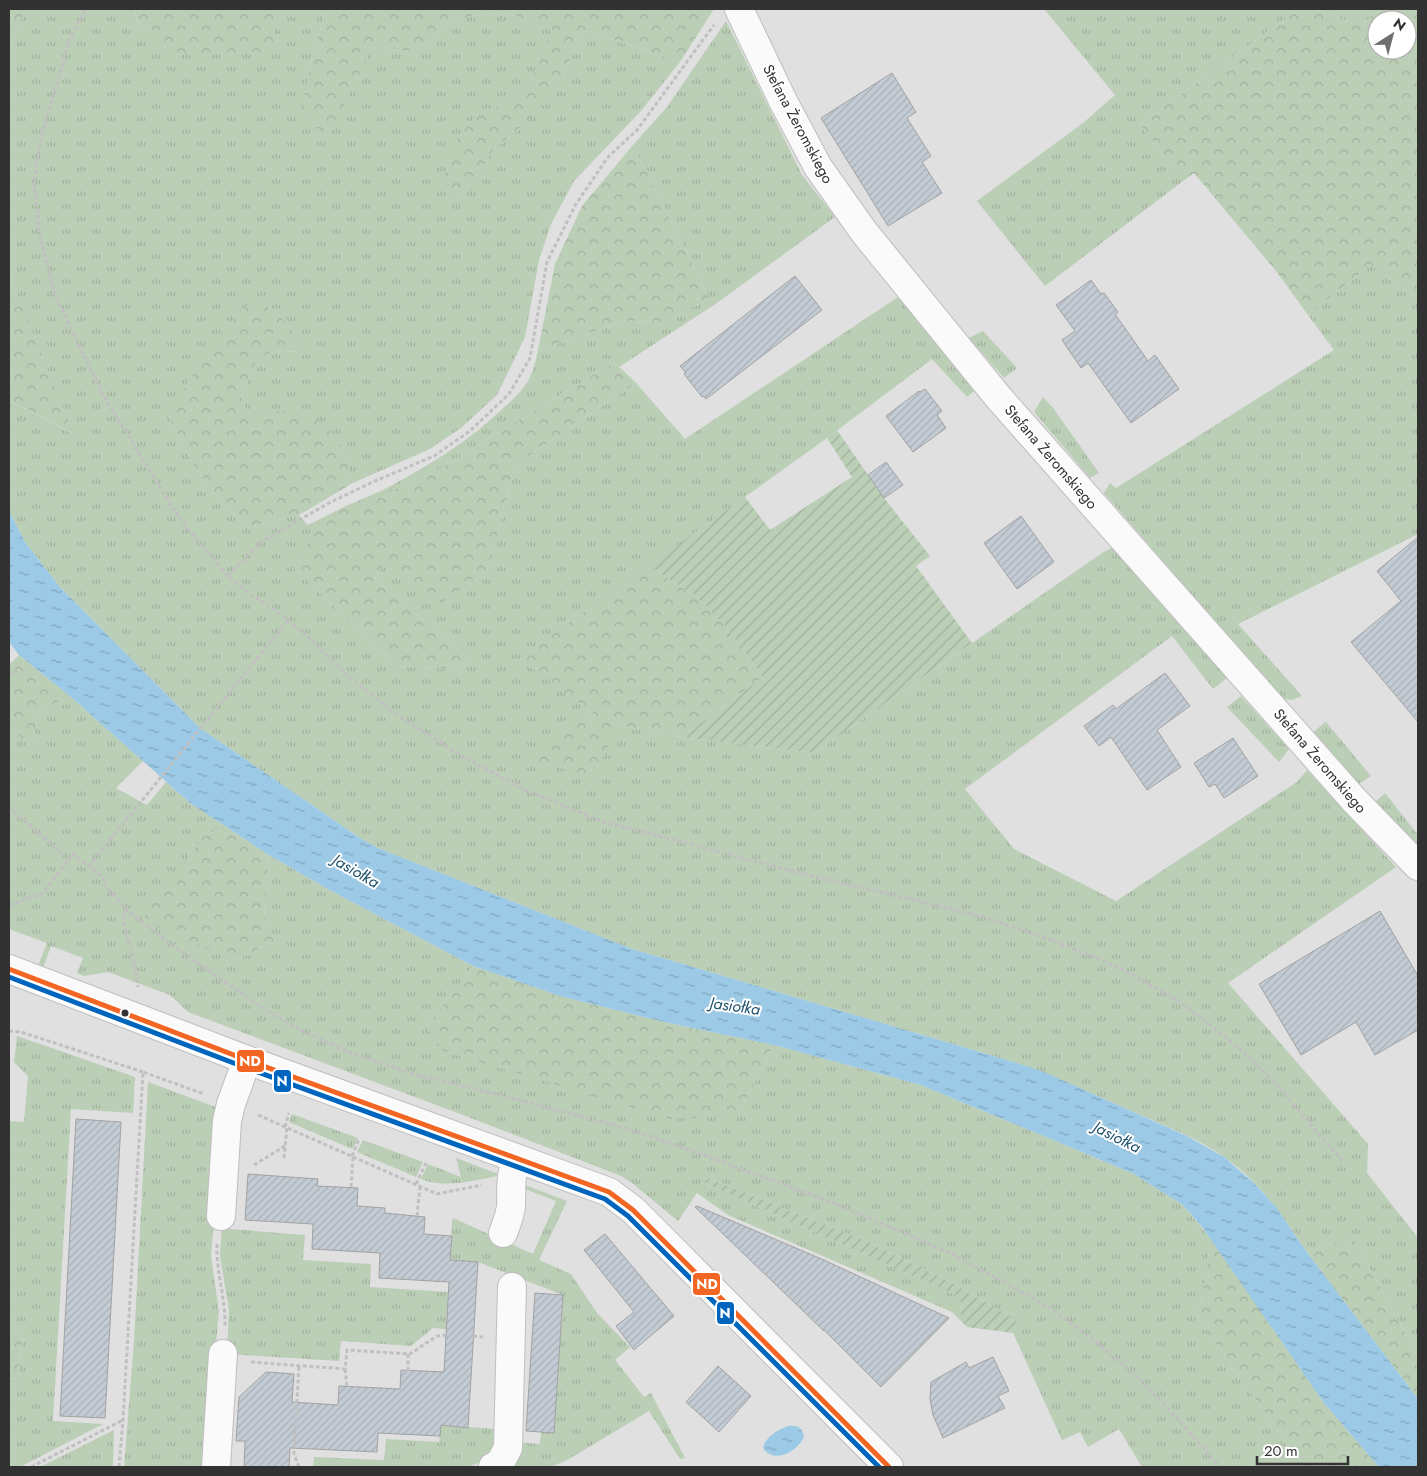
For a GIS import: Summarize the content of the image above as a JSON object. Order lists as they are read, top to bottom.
{
  "streets": {
    "street": ["Stefana Żeromskiego"]
  },
  "water": ["Jasiołka"],
  "lines": ["transit line ND", "transit line N"],
  "scale_bar": "20 m",
  "north": "top right"
}
